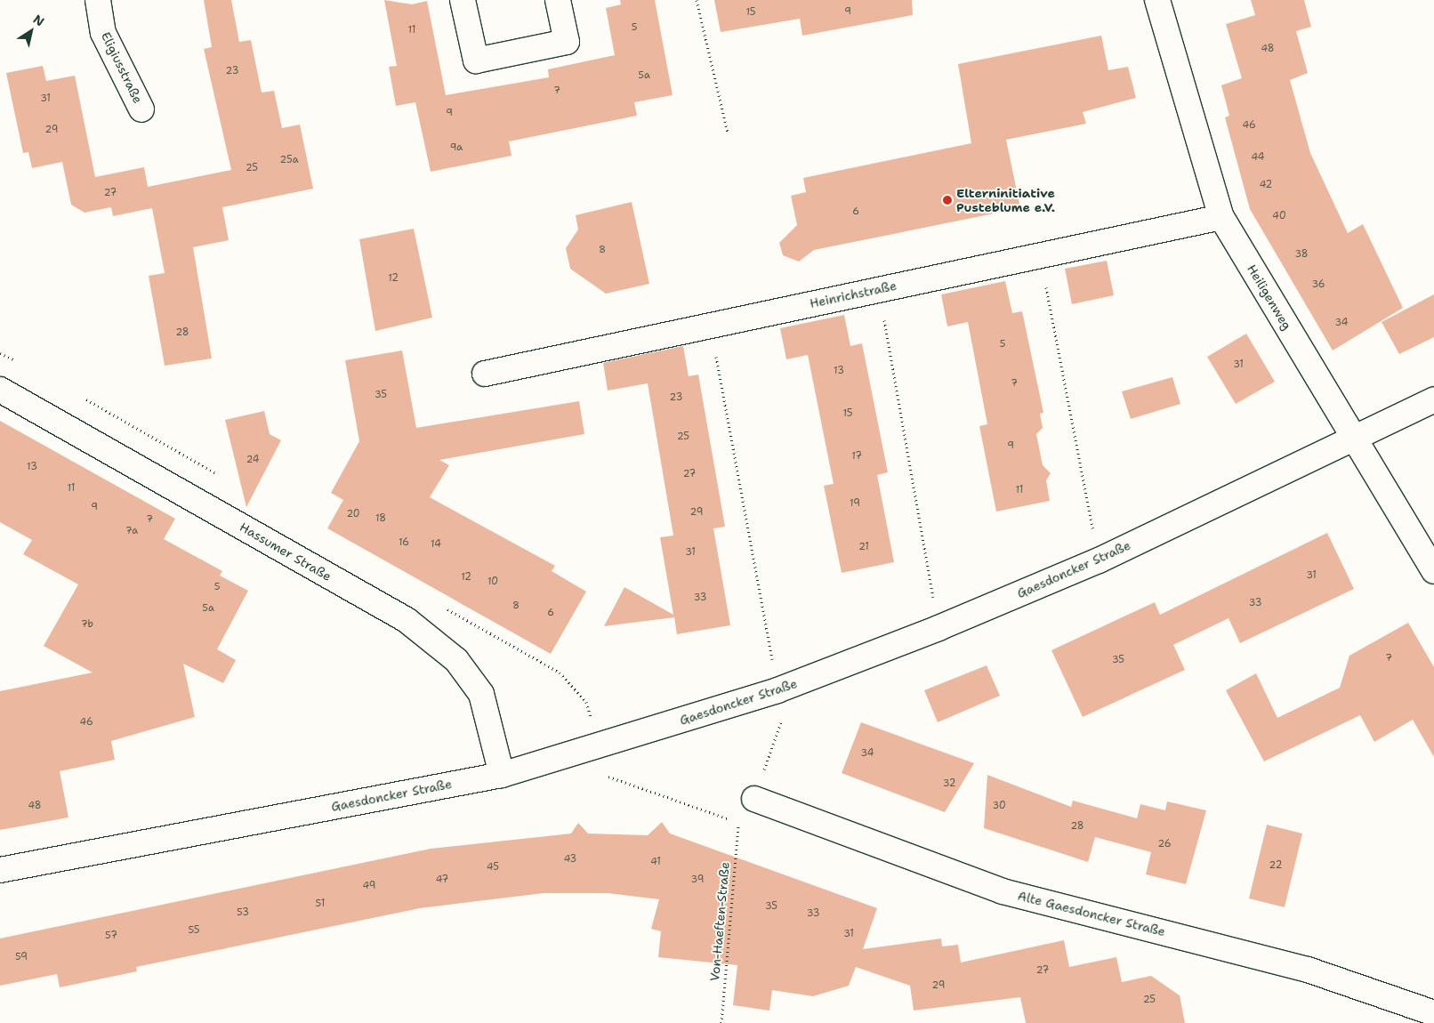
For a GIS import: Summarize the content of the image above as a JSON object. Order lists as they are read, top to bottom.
{
  "streets": {
    "street": [
      "Eligiusstraße",
      "Heinrichstraße",
      "Heiligenweg",
      "Hassumer Straße",
      "Gaesdoncker Straße",
      "Alte Gaesdoncker Straße"
    ],
    "path": ["Von-Haeften-Straße"]
  },
  "crossings": [
    ["Heinrichstraße", "Heiligenweg"],
    ["Heiligenweg", "Gaesdoncker Straße"],
    ["Hassumer Straße", "Gaesdoncker Straße"]
  ],
  "places": ["Elterninitiative Pusteblume e.V."],
  "house_numbers": [
    "9",
    "15",
    "5",
    "11",
    "48",
    "23",
    "5a",
    "7",
    "31",
    "9",
    "46",
    "29",
    "9a",
    "44",
    "25a",
    "25",
    "42",
    "27",
    "6",
    "40",
    "8",
    "38",
    "12",
    "36",
    "34",
    "28",
    "5",
    "31",
    "13",
    "7",
    "35",
    "23",
    "15",
    "25",
    "9",
    "17",
    "24",
    "13",
    "27",
    "11",
    "11",
    "19",
    "9",
    "29",
    "20",
    "18",
    "7",
    "7a",
    "16",
    "14",
    "21",
    "31",
    "31",
    "12",
    "10",
    "5",
    "33",
    "33",
    "8",
    "5a",
    "6",
    "7b",
    "7",
    "35",
    "46",
    "34",
    "32",
    "48",
    "30",
    "28",
    "26",
    "43",
    "41",
    "22",
    "45",
    "47",
    "39",
    "49",
    "51",
    "35",
    "53",
    "33",
    "55",
    "31",
    "57",
    "59",
    "27",
    "29",
    "25"
  ],
  "north": "top right"
}
